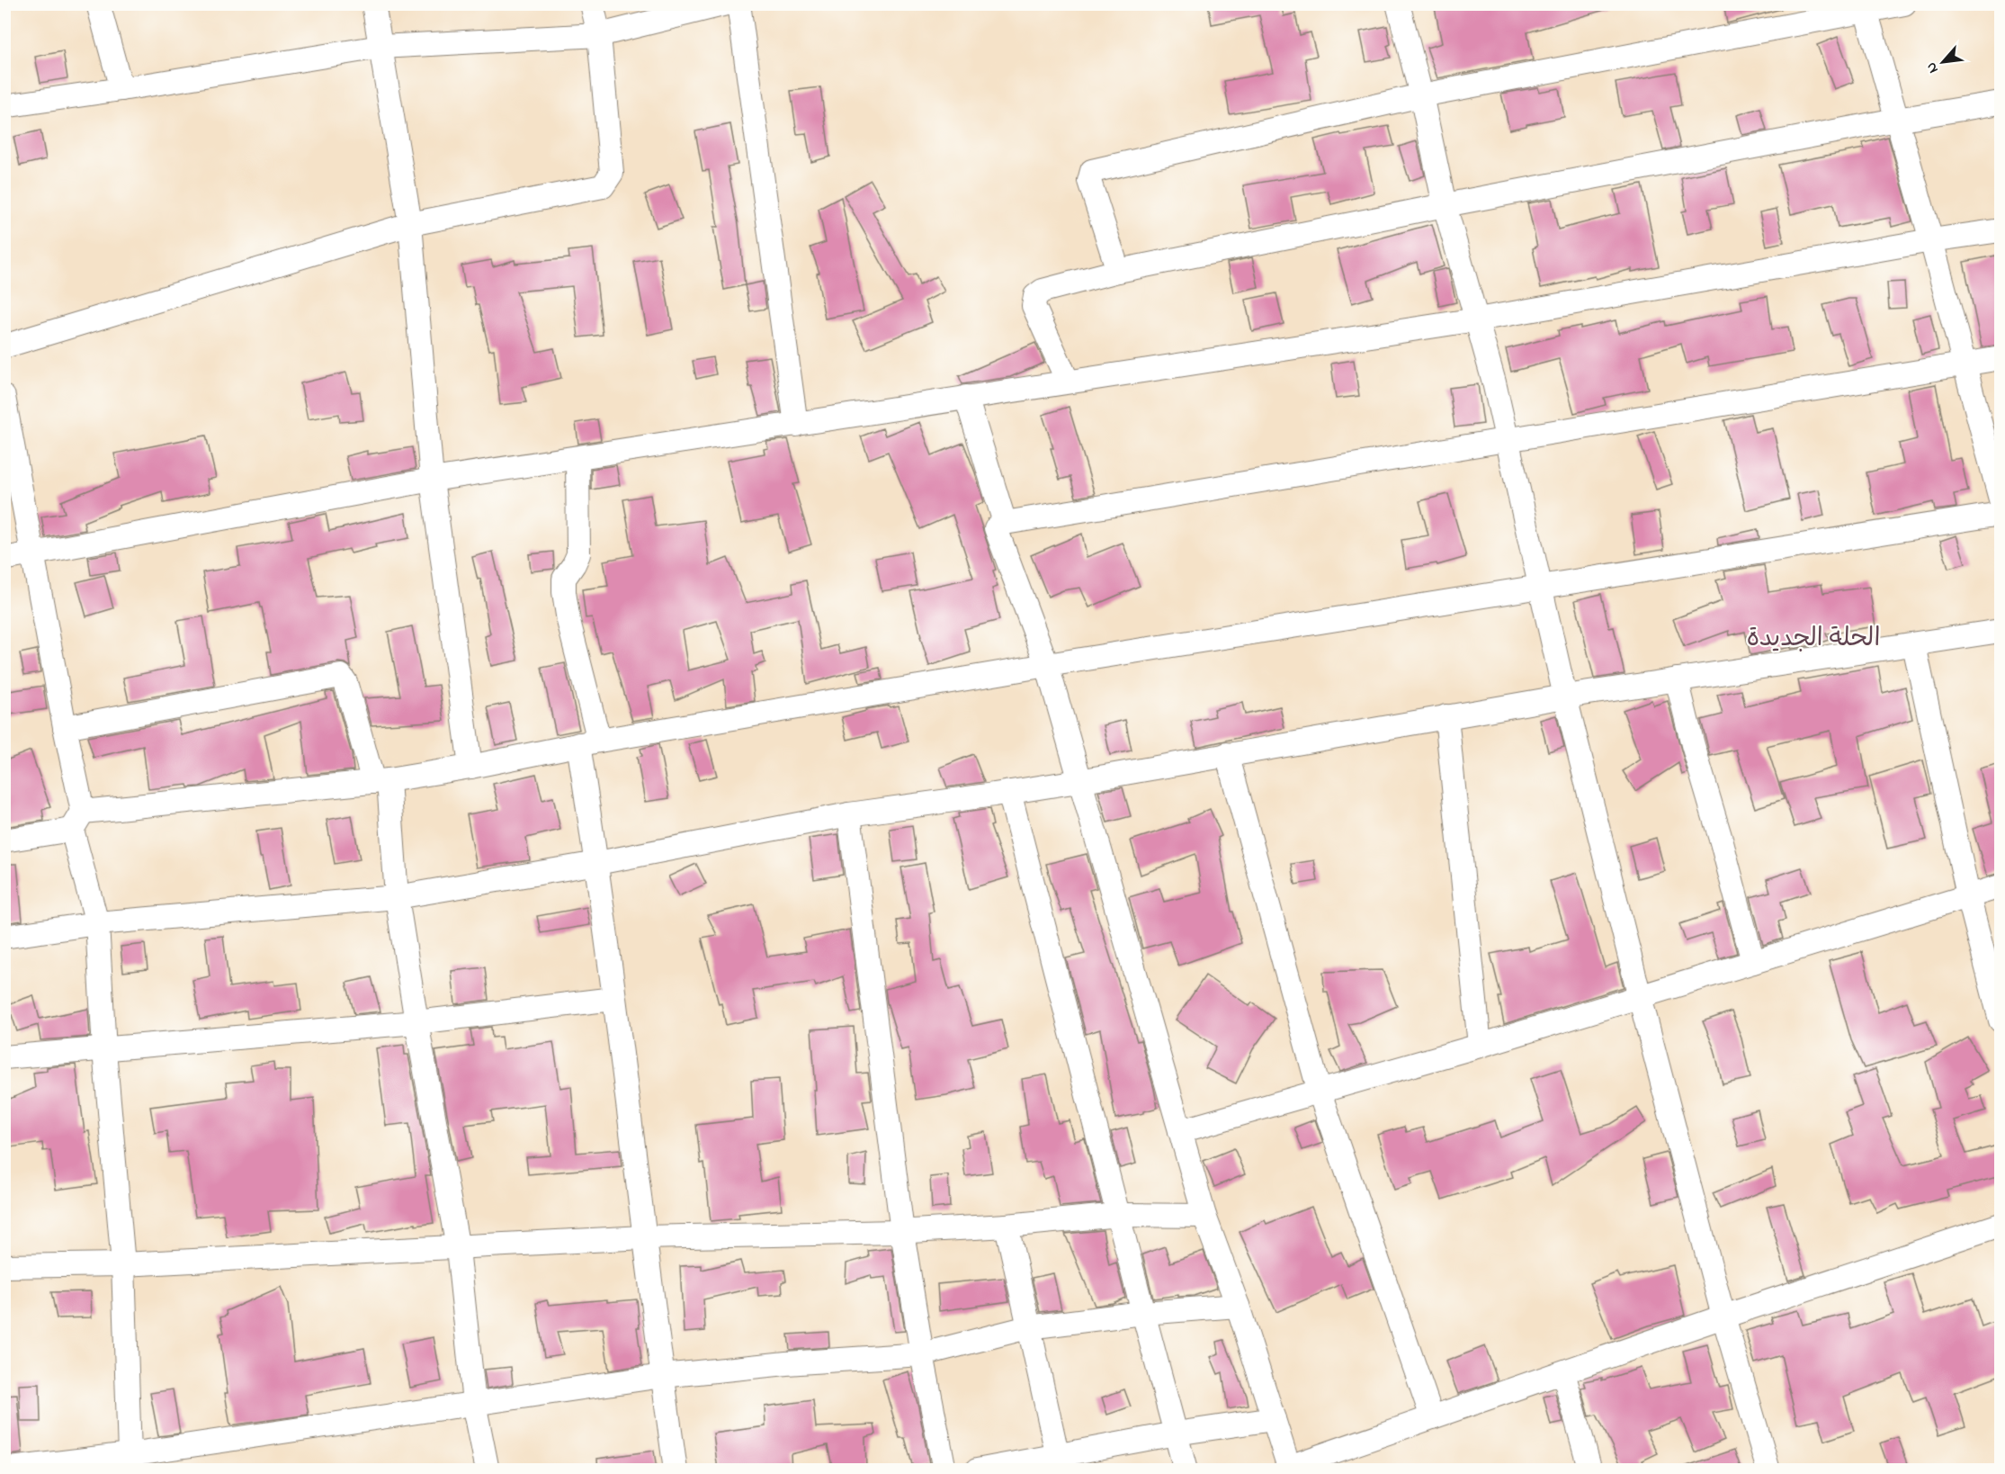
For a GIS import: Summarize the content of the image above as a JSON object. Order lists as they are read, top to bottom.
{
  "districts": ["الحلة الجديدة"],
  "north": "bottom left"
}
